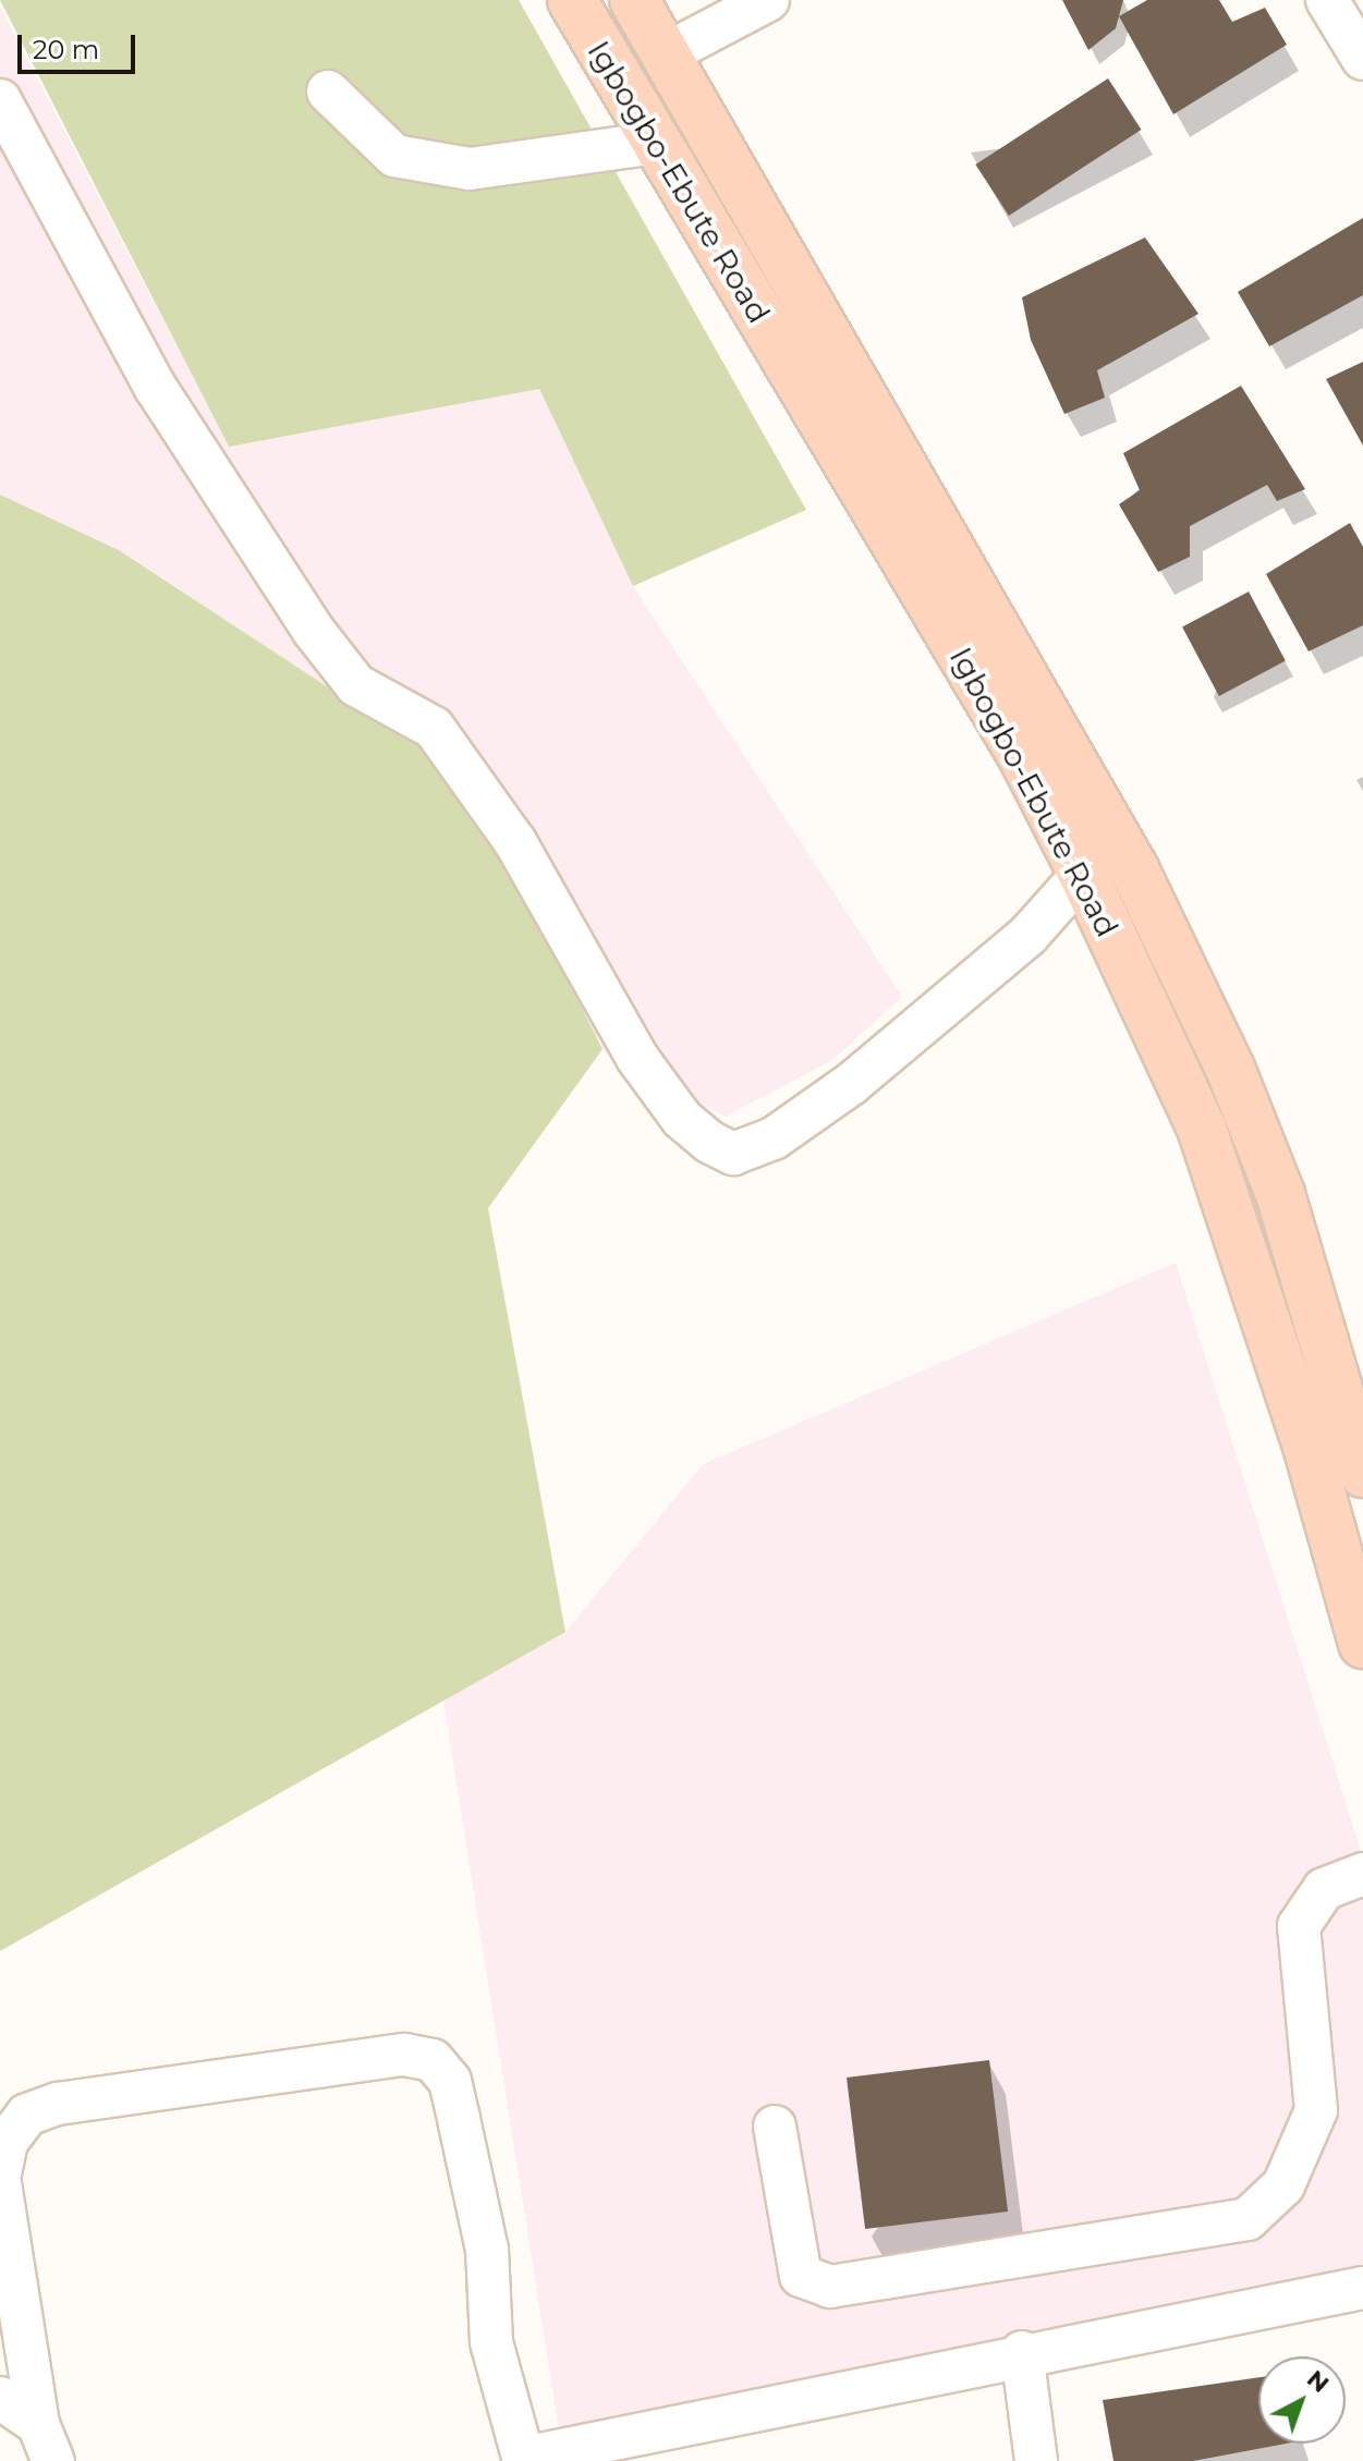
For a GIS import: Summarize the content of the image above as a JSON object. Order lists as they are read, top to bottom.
{
  "streets": {
    "main road": ["Igbogbo-Ebute Road"]
  },
  "scale_bar": "20 m",
  "north": "top right"
}
